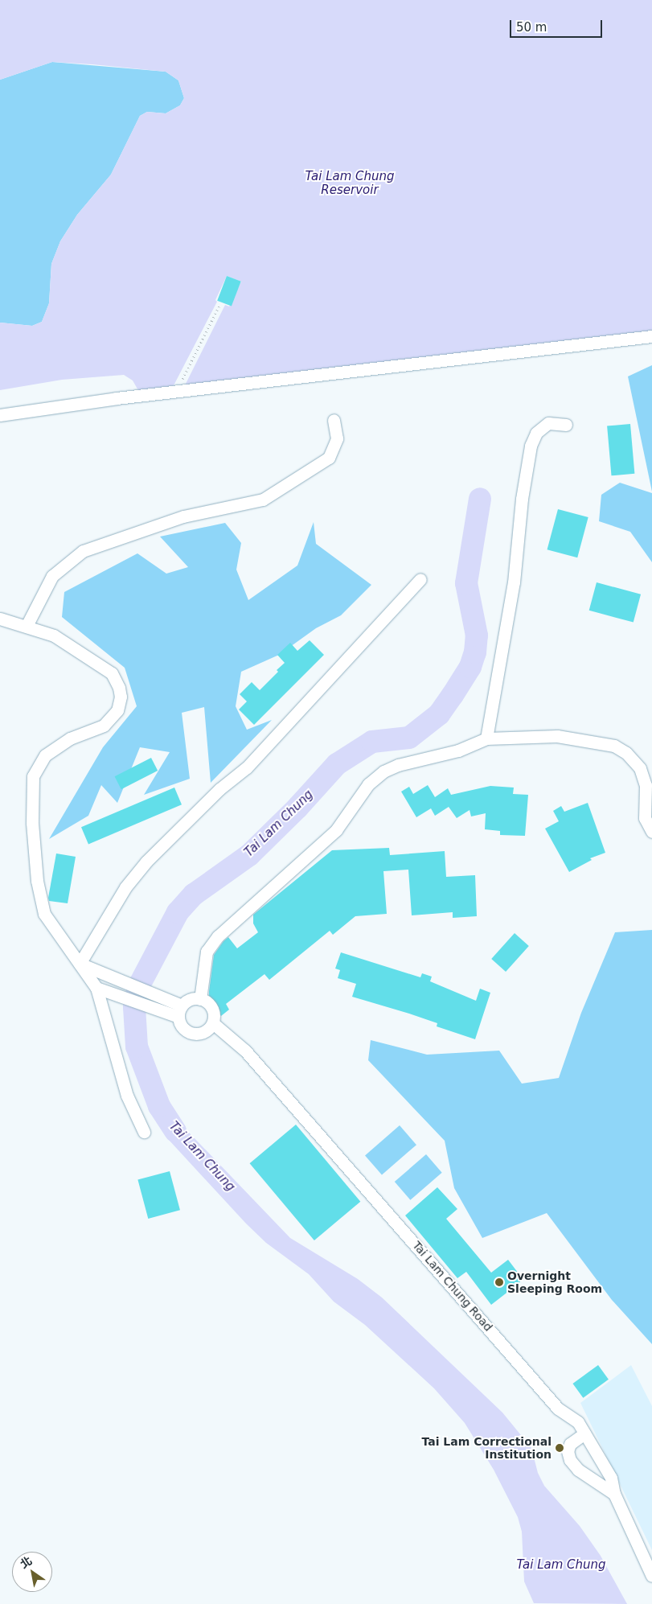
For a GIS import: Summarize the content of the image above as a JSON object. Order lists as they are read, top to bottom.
{
  "streets": {
    "street": ["Tai Lam Chung Road"]
  },
  "water": ["Tai Lam Chung Reservoir", "Tai Lam Chung"],
  "places": ["Overnight Sleeping Room", "Tai Lam Correctional Institution"],
  "scale_bar": "50 m",
  "north": "top left"
}
